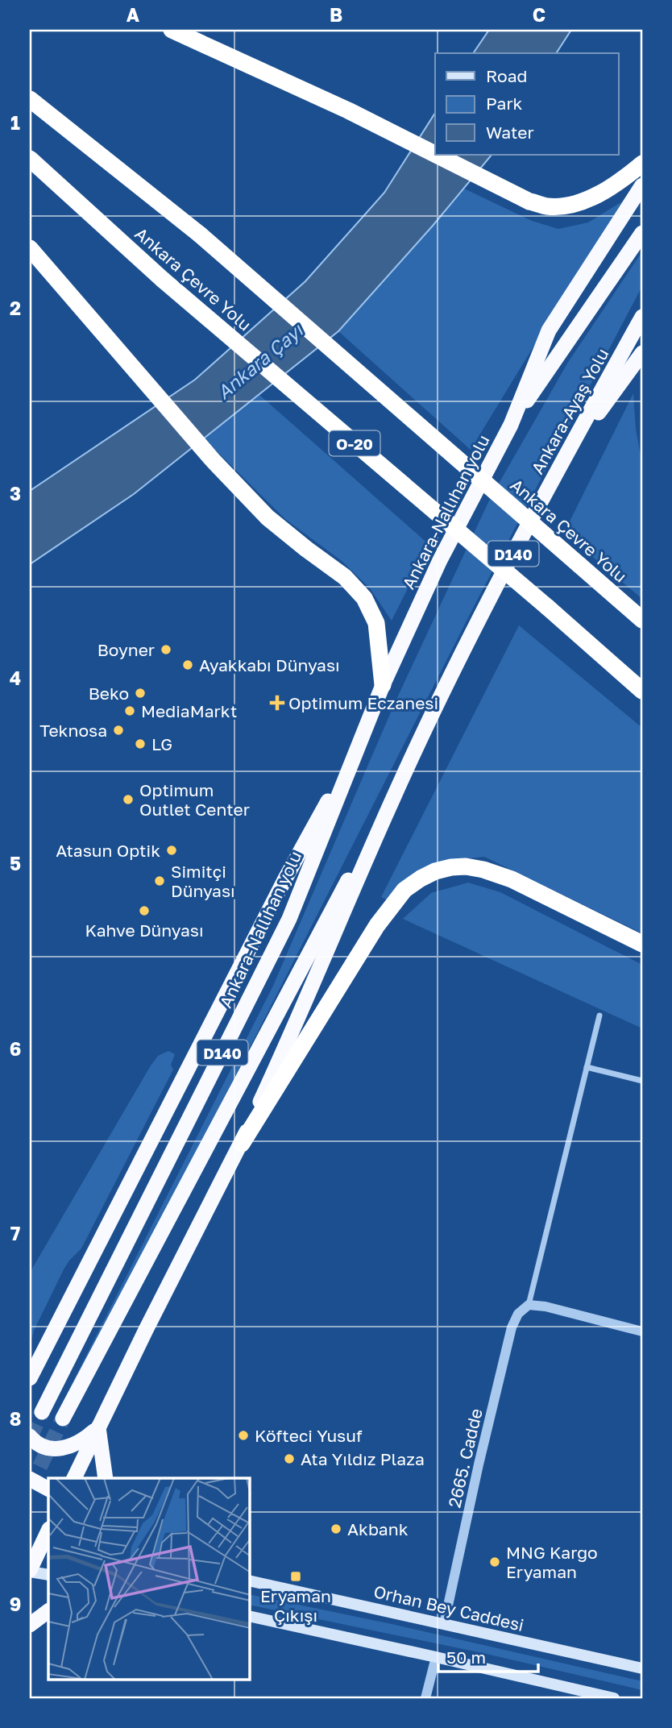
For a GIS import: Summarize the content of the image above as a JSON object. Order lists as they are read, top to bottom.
{
  "streets": {
    "highway": [
      "Ankara Çevre Yolu",
      "Ankara-Ayaş Yolu",
      "O-20",
      "Ankara-Nallıhan yolu",
      "D140"
    ],
    "main road": ["Orhan Bey Caddesi"],
    "street": ["2665. Cadde"]
  },
  "crossings": [
    ["Ankara-Ayaş Yolu", "Ankara-Nallıhan yolu"],
    ["Ankara-Ayaş Yolu", "D140"],
    ["2665. Cadde", "Orhan Bey Caddesi"]
  ],
  "water": ["Ankara Çayı"],
  "places": {
    "other": [
      "Boyner",
      "Ayakkabı Dünyası",
      "Beko",
      "MediaMarkt",
      "Teknosa",
      "LG",
      "Optimum Outlet Center",
      "Atasun Optik",
      "Simitçi Dünyası",
      "Kahve Dünyası",
      "Köfteci Yusuf",
      "Ata Yıldız Plaza",
      "Akbank",
      "MNG Kargo Eryaman"
    ],
    "health": ["Optimum Eczanesi"],
    "transit": ["Eryaman Çıkışı"]
  },
  "legend": ["Road", "Park", "Water"],
  "scale_bar": "50 m",
  "grid": {
    "columns": ["A", "B", "C"],
    "rows": [
      "1",
      "2",
      "3",
      "4",
      "5",
      "6",
      "7",
      "8",
      "9"
    ]
  }
}
